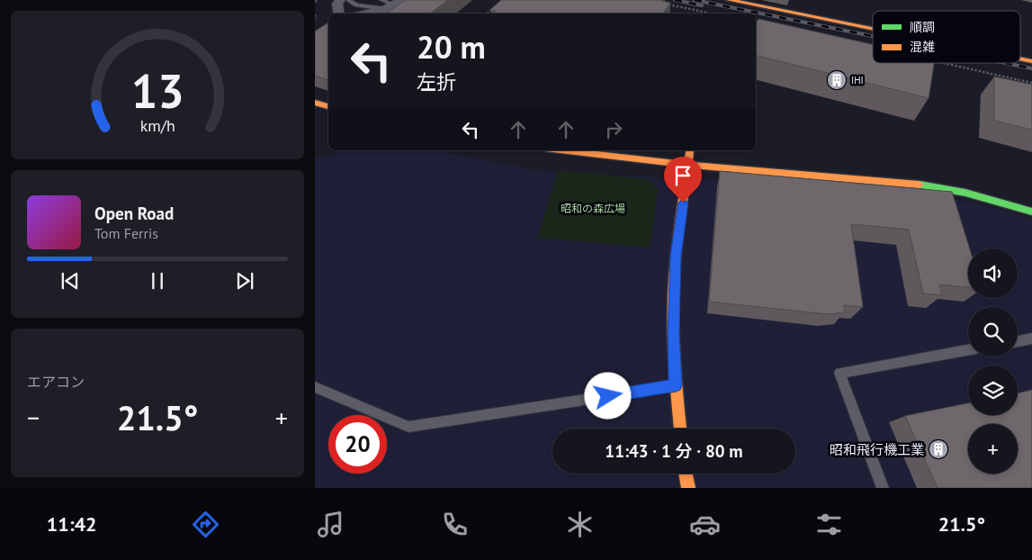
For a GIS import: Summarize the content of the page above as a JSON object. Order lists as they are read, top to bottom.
{
  "parks": ["昭和の森広場"],
  "places": {
    "building": ["IHI", "昭和飛行機工業"]
  },
  "legend": ["順調", "混雑"],
  "page": {
    "turn": ["20 m", "左折"],
    "song": ["Open Road", "Tom Ferris"],
    "map_buttons": "+",
    "tile": "エアコン",
    "heat": ["−", "21.5°", "+"],
    "limit": "20",
    "trip": "11:43 · 1 分 · 80 m",
    "tabs": ["11:42", "21.5°"],
    "gauge": ["13", "km/h"]
  }
}
